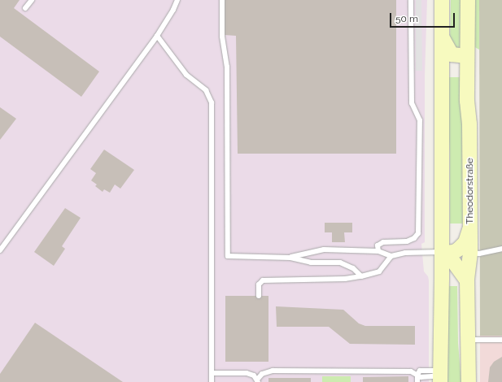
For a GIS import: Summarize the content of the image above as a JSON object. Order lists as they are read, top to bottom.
{
  "streets": {
    "main road": ["Theodorstraße"]
  },
  "scale_bar": "50 m"
}
